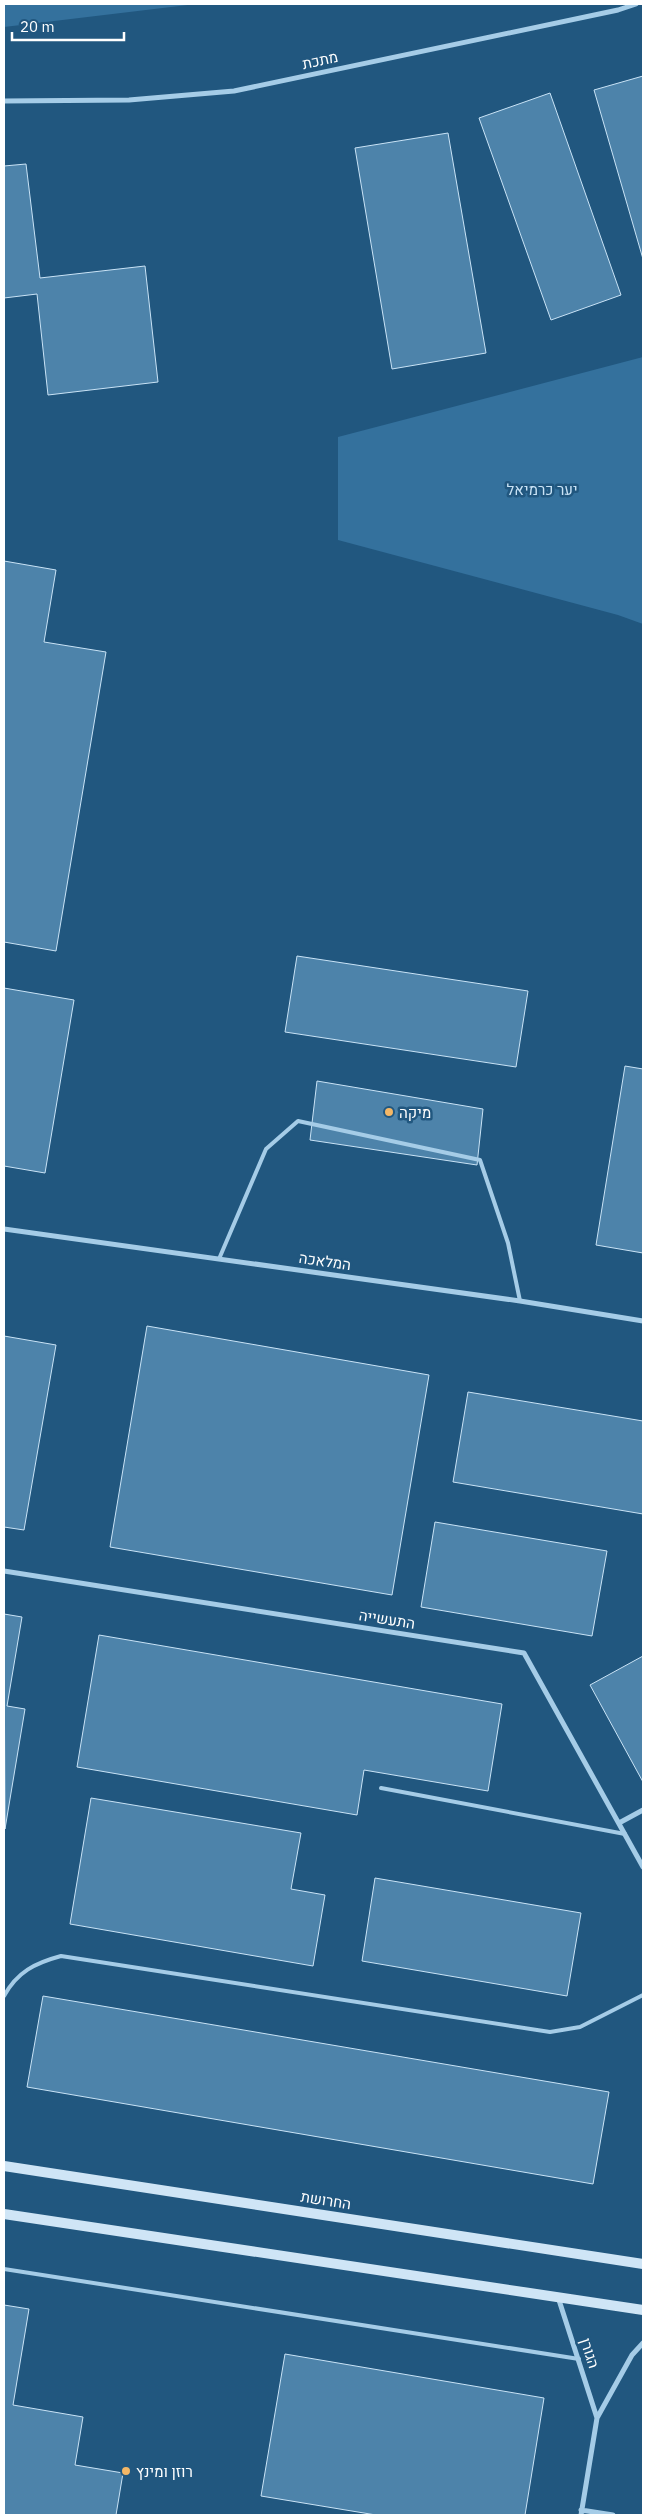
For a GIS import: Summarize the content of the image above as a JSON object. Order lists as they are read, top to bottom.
{
  "streets": {
    "street": [
      "מתכת",
      "המלאכה",
      "התעשייה",
      "החרושת",
      "הגורן"
    ]
  },
  "parks": ["יער כרמיאל"],
  "places": ["מיקה", "רוזן ומינץ"],
  "scale_bar": "20 m"
}
